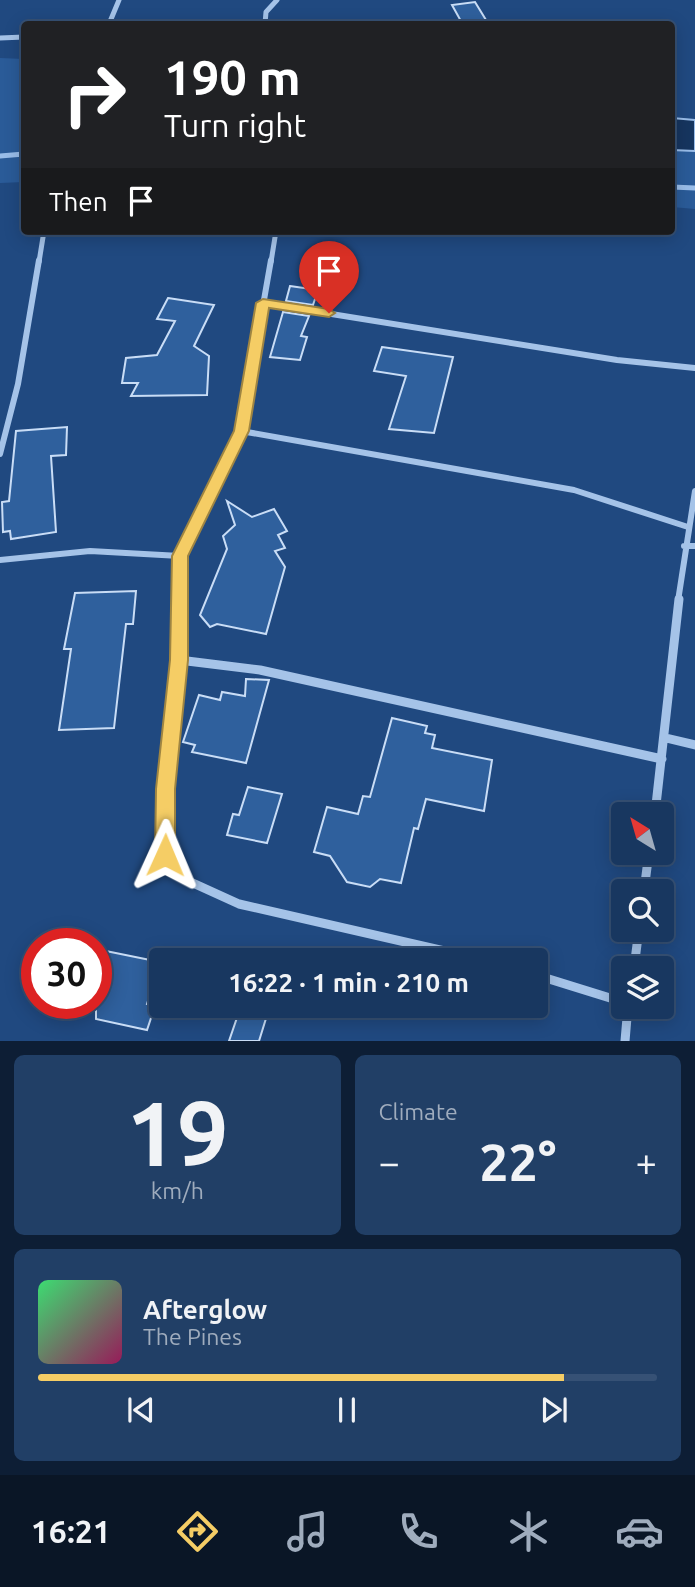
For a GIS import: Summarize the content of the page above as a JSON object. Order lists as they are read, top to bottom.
{
  "north": "top left",
  "page": {
    "turn": ["190 m", "Turn right"],
    "then": "Then",
    "limit": "30",
    "trip": "16:22 · 1 min · 210 m",
    "tile": [
      ["19", "km/h"],
      "Climate"
    ],
    "heat": ["−", "22°", "+"],
    "song": ["Afterglow", "The Pines"],
    "tabs": "16:21"
  }
}
